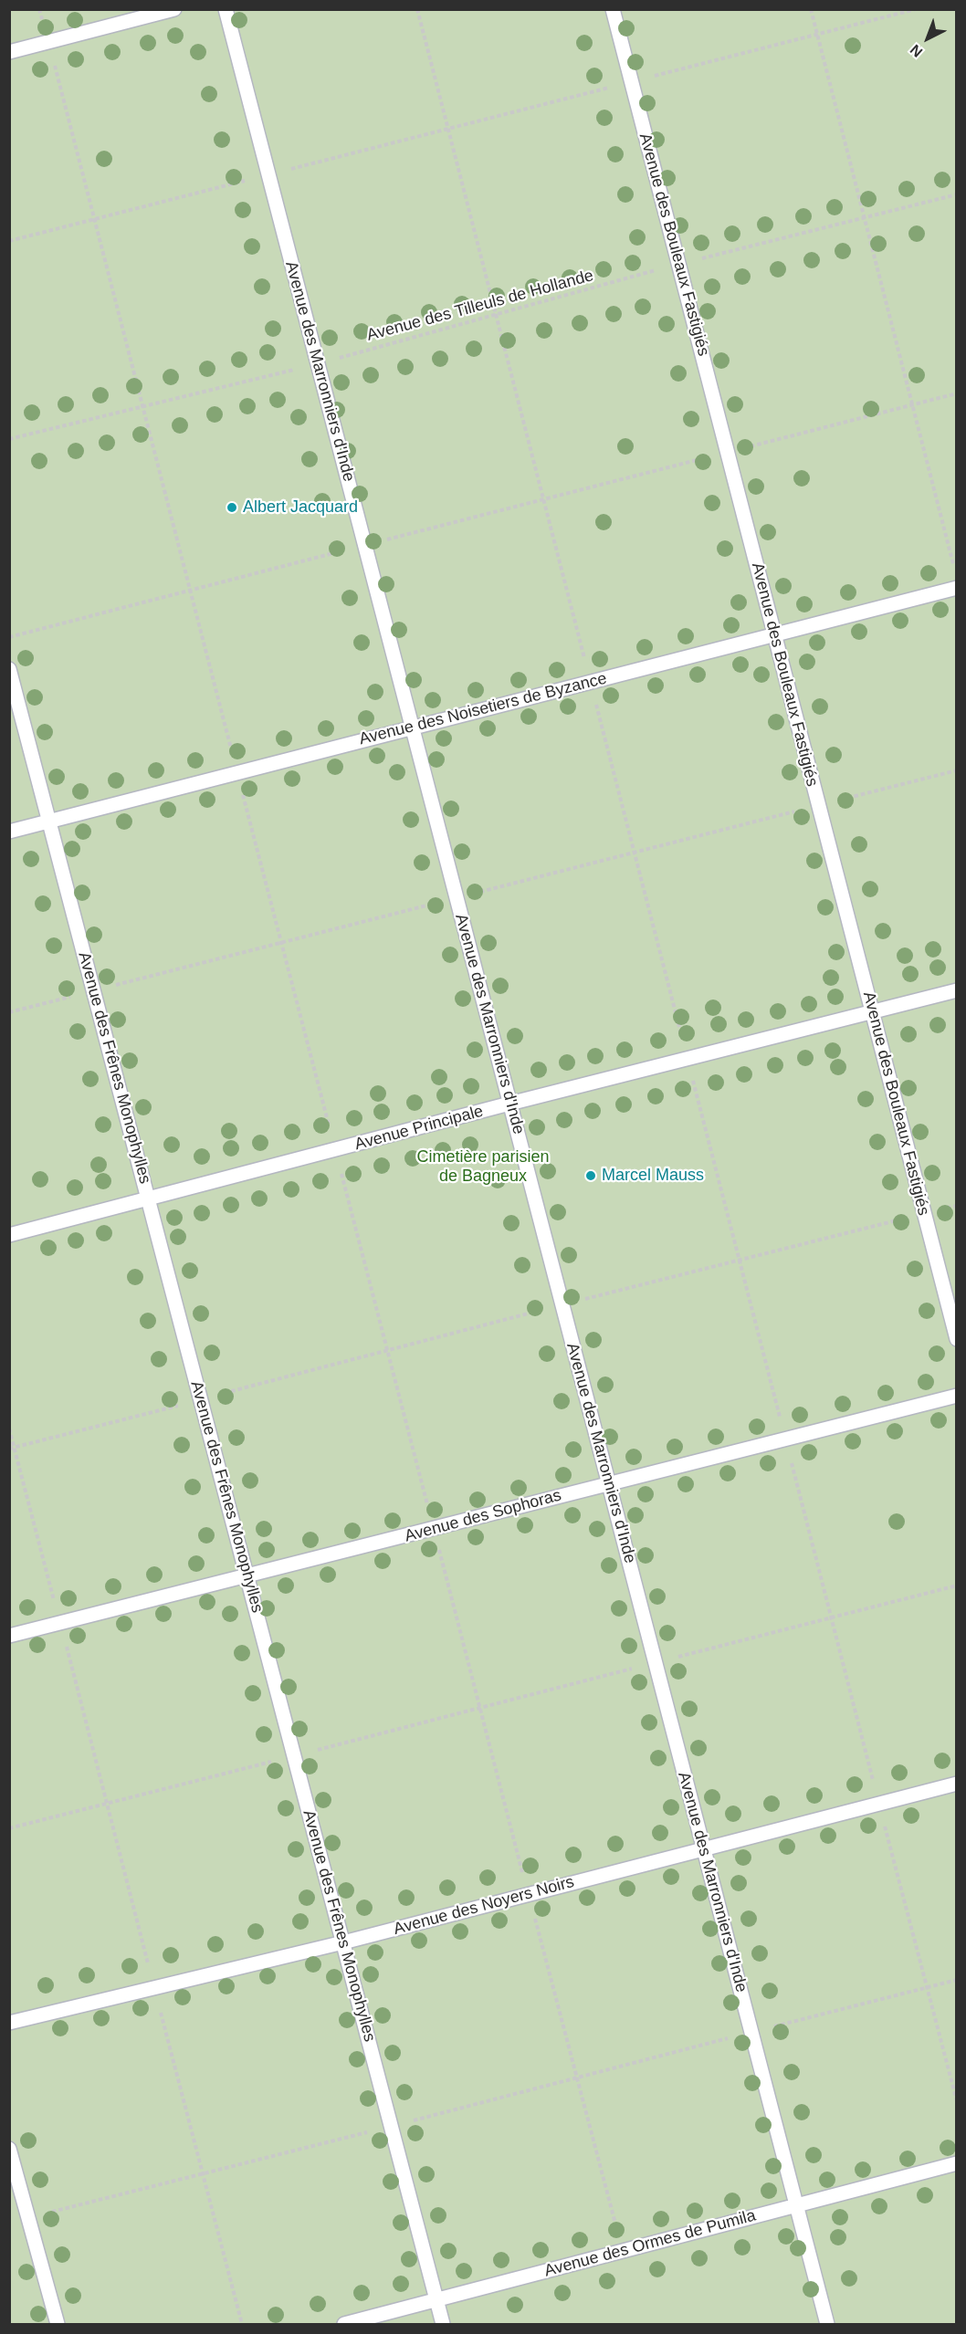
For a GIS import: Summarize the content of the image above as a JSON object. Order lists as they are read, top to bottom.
{
  "streets": {
    "lane": [
      "Avenue des Bouleaux Fastigiés",
      "Avenue des Marronniers d'Inde",
      "Avenue des Noisetiers de Byzance",
      "Avenue des Frênes Monophylles",
      "Avenue Principale",
      "Avenue des Sophoras",
      "Avenue des Noyers Noirs",
      "Avenue des Ormes de Pumila"
    ],
    "path": ["Avenue des Tilleuls de Hollande"]
  },
  "crossings": [
    ["Avenue des Bouleaux Fastigiés", "Avenue des Tilleuls de Hollande"],
    ["Avenue des Bouleaux Fastigiés", "Avenue des Noisetiers de Byzance"],
    ["Avenue des Bouleaux Fastigiés", "Avenue Principale"],
    ["Avenue des Tilleuls de Hollande", "Avenue des Marronniers d'Inde"],
    ["Avenue des Marronniers d'Inde", "Avenue des Noisetiers de Byzance"],
    ["Avenue des Marronniers d'Inde", "Avenue Principale"],
    ["Avenue des Marronniers d'Inde", "Avenue des Sophoras"],
    ["Avenue des Marronniers d'Inde", "Avenue des Noyers Noirs"],
    ["Avenue des Marronniers d'Inde", "Avenue des Ormes de Pumila"],
    ["Avenue des Noisetiers de Byzance", "Avenue des Frênes Monophylles"],
    ["Avenue des Frênes Monophylles", "Avenue Principale"],
    ["Avenue des Frênes Monophylles", "Avenue des Sophoras"],
    ["Avenue des Frênes Monophylles", "Avenue des Noyers Noirs"],
    ["Avenue des Frênes Monophylles", "Avenue des Ormes de Pumila"]
  ],
  "parks": ["Cimetière parisien de Bagneux"],
  "places": ["Albert Jacquard", "Marcel Mauss"],
  "north": "bottom left"
}
